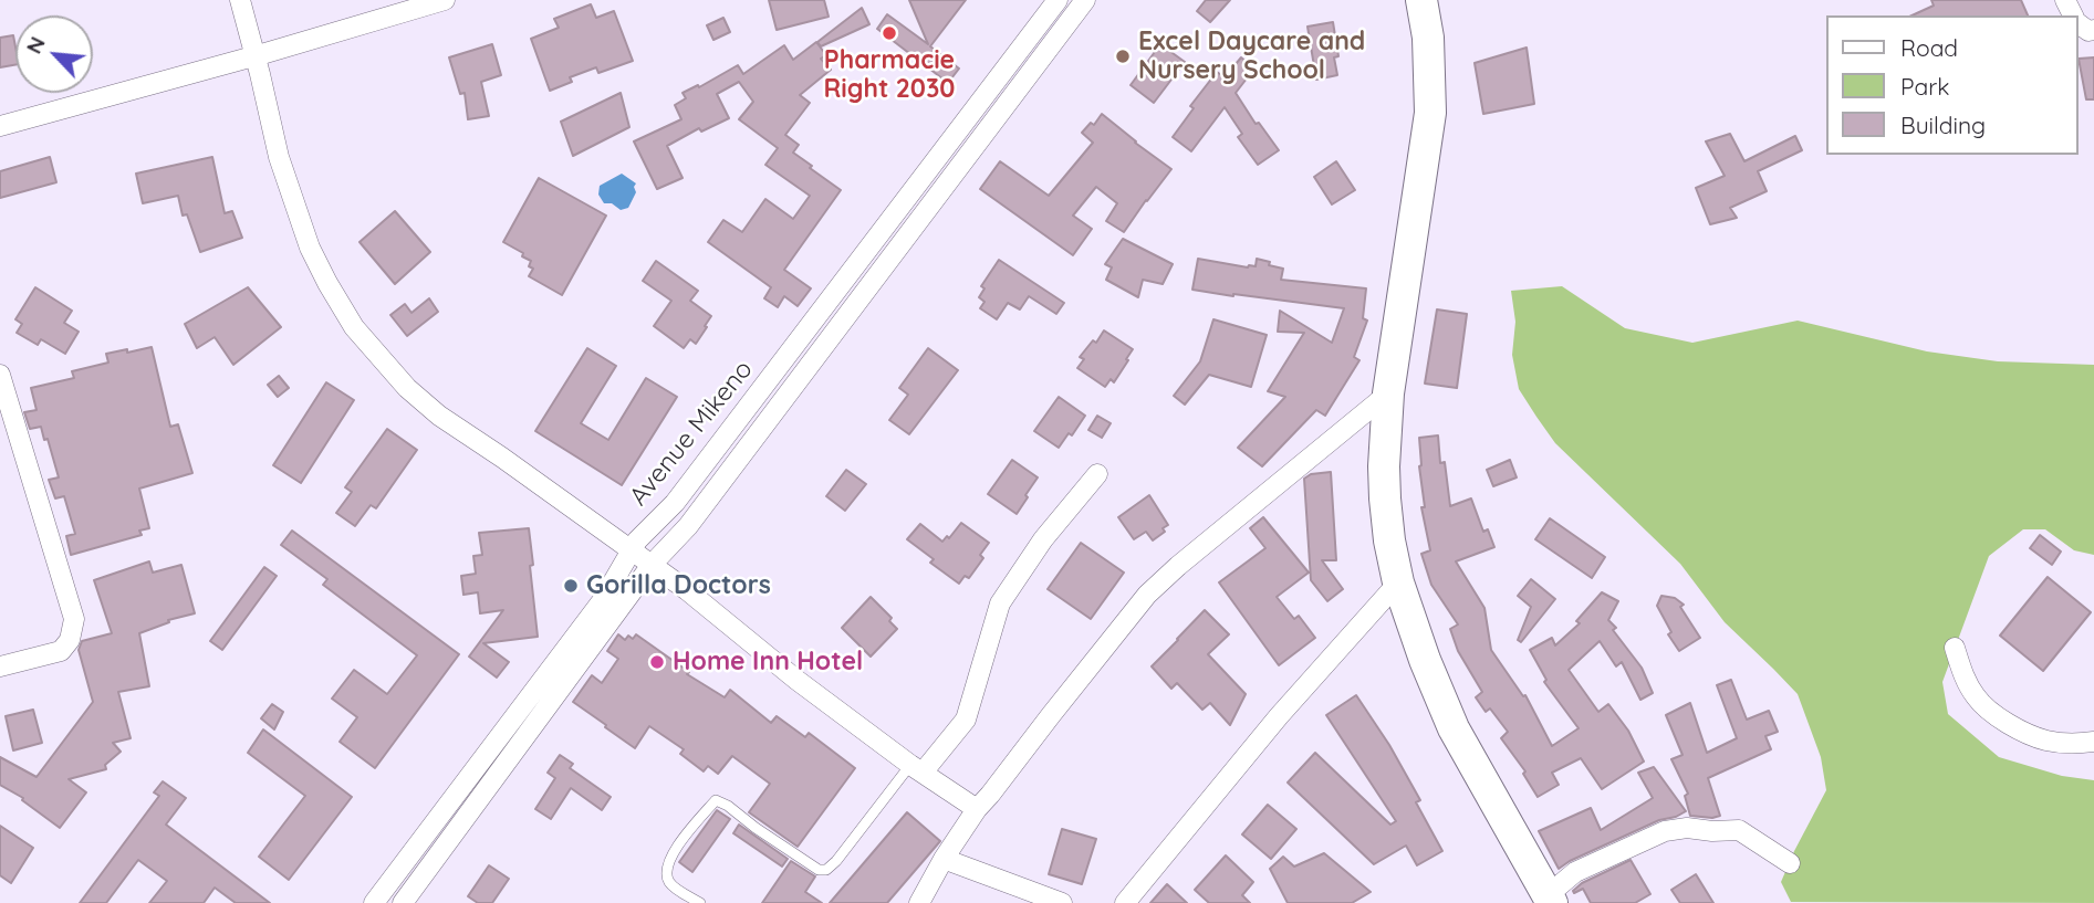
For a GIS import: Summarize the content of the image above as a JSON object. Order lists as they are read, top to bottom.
{
  "streets": {
    "street": ["Avenue Mikeno"]
  },
  "places": [
    "Pharmacie Right 2030",
    "Excel Daycare and Nursery School",
    "Gorilla Doctors",
    "Home Inn Hotel"
  ],
  "legend": ["Road", "Park", "Building"],
  "north": "top left"
}
